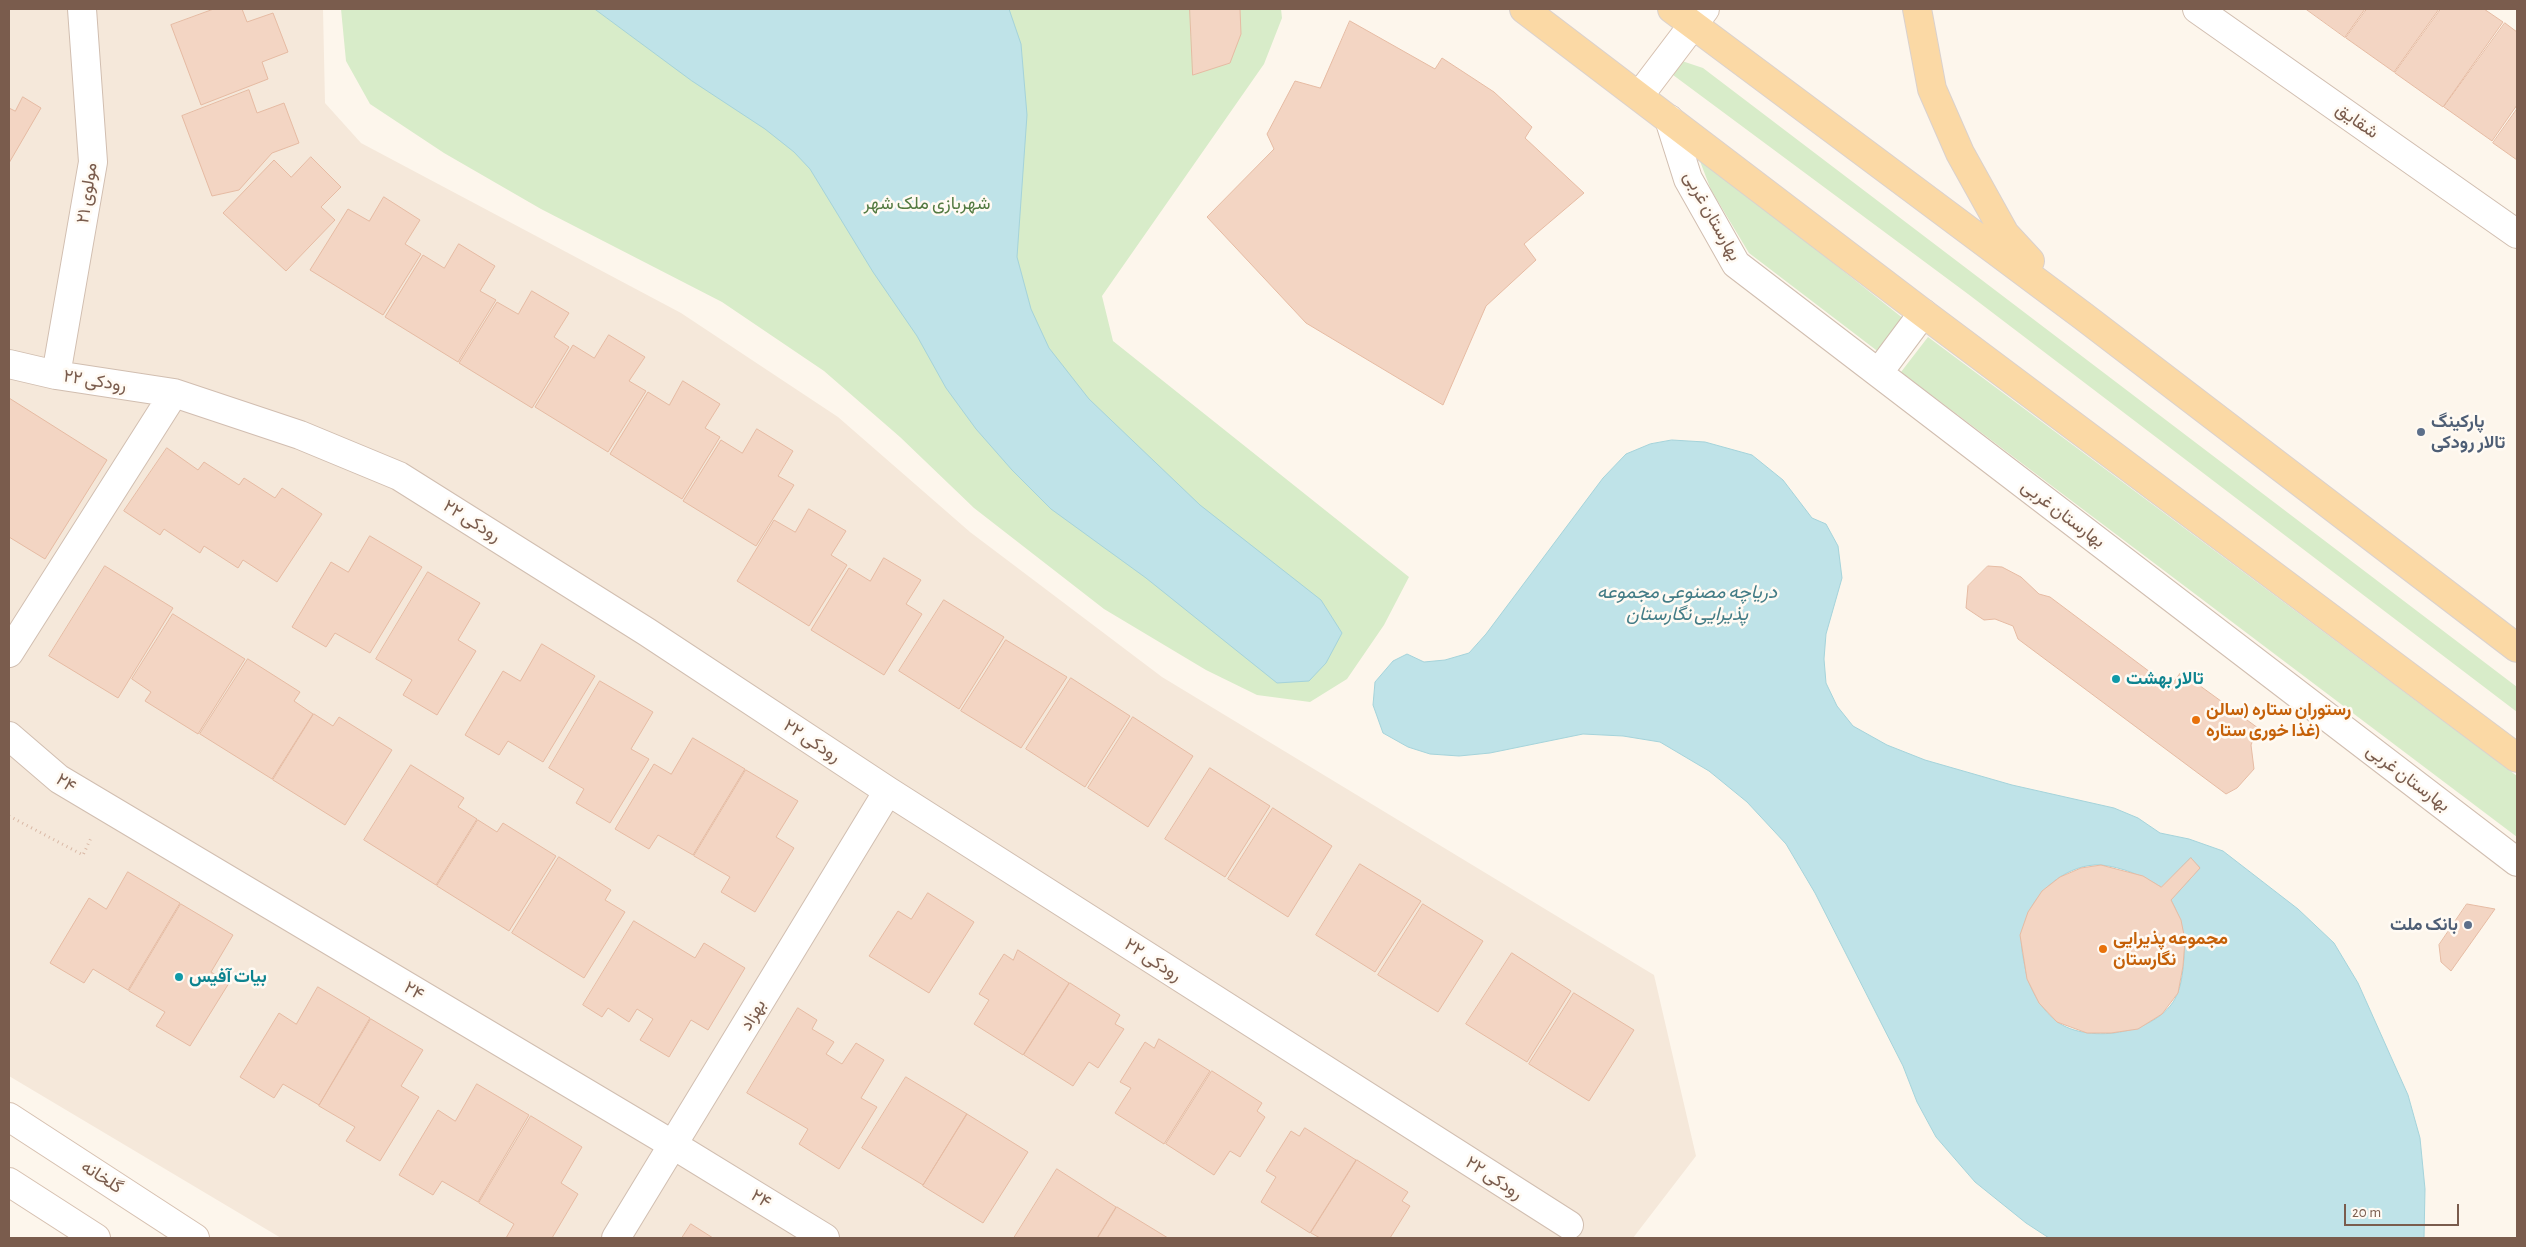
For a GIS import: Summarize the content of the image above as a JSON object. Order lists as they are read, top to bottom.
{
  "streets": {
    "main road": ["بهارستان غربی"],
    "street": [
      "شقایق",
      "مولوی ۲۱",
      "رودکی ۲۲",
      "۲۴",
      "بهزاد",
      "گلخانه"
    ]
  },
  "crossings": [
    ["مولوی ۲۱", "رودکی ۲۲"],
    ["رودکی ۲۲", "بهزاد"],
    ["۲۴", "بهزاد"]
  ],
  "water": ["دریاچه مصنوعی مجموعه پذیرایی نگارستان"],
  "parks": ["شهربازی ملک شهر"],
  "places": [
    "پارکینگ تالار رودکی",
    "تالار بهشت",
    "رستوران ستاره (سالن غذا خوری ستاره)",
    "بانک ملت",
    "مجموعه پذیرایی نگارستان",
    "بیات آفیس"
  ],
  "scale_bar": "20 m"
}
